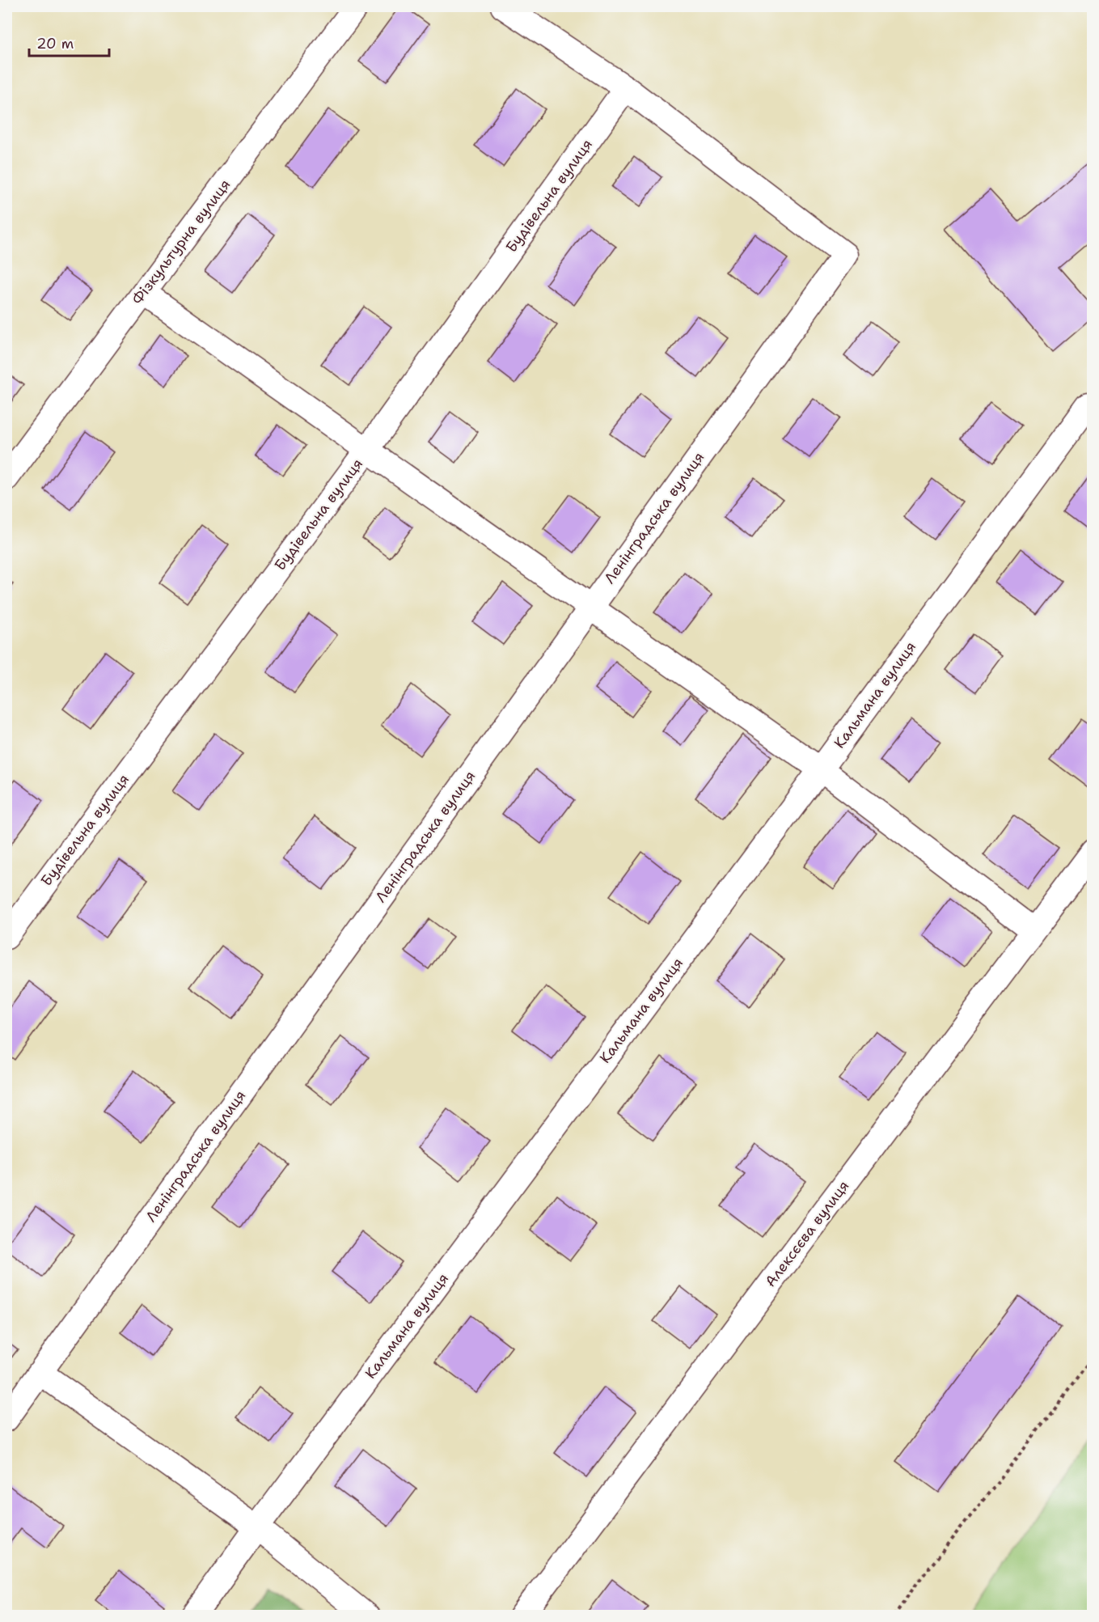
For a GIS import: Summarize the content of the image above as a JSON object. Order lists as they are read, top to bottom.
{
  "streets": {
    "street": [
      "Будівельна вулиця",
      "Фiзкультурна вулиця",
      "Ленінградська вулиця",
      "Кальмана вулиця",
      "Алексєєва вулиця"
    ]
  },
  "crossings": [
    ["Будівельна вулиця", "Ленінградська вулиця"]
  ],
  "scale_bar": "20 m"
}
